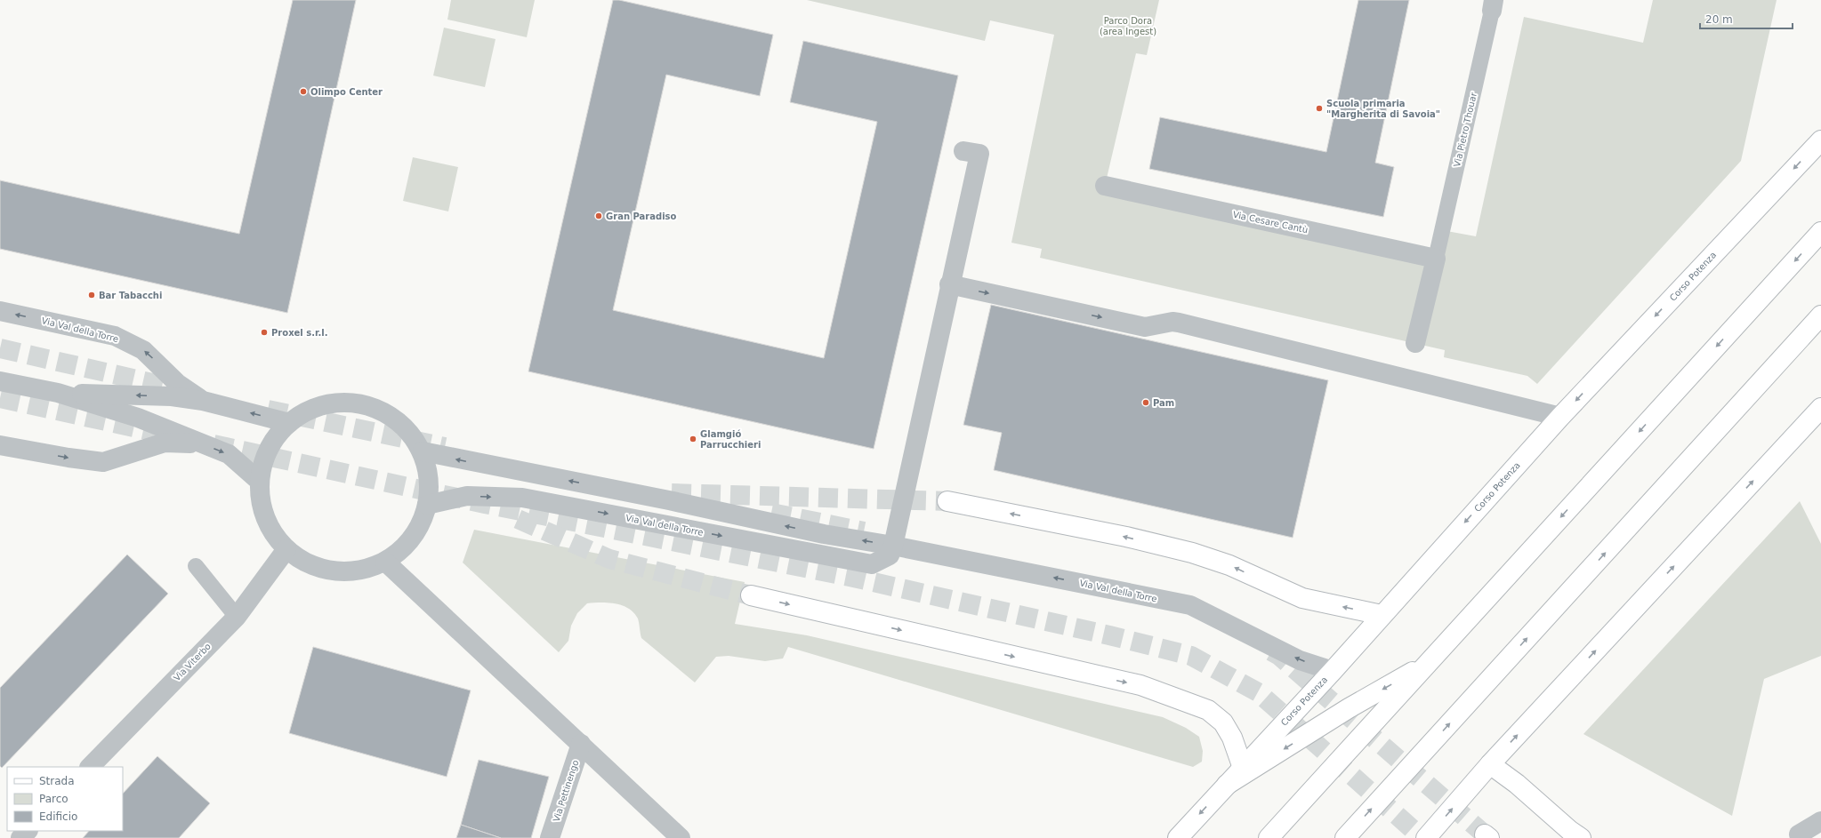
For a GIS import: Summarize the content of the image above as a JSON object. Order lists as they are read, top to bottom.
{
  "streets": {
    "main road": ["Corso Potenza"],
    "street": [
      "Via Cesare Cantù",
      "Via Val della Torre",
      "Via Viterbo",
      "Via Pettinengo"
    ],
    "lane": ["Via Pietro Thouar"]
  },
  "crossings": [
    ["Via Pietro Thouar", "Via Cesare Cantù"],
    ["Corso Potenza", "Via Val della Torre"]
  ],
  "parks": ["Parco Dora (area Ingest)"],
  "places": [
    "Olimpo Center",
    "Scuola primaria \"Margherita di Savoia\"",
    "Gran Paradiso",
    "Bar Tabacchi",
    "Proxel s.r.l.",
    "Pam",
    "Glamgió Parrucchieri"
  ],
  "legend": ["Strada", "Parco", "Edificio"],
  "scale_bar": "20 m"
}
